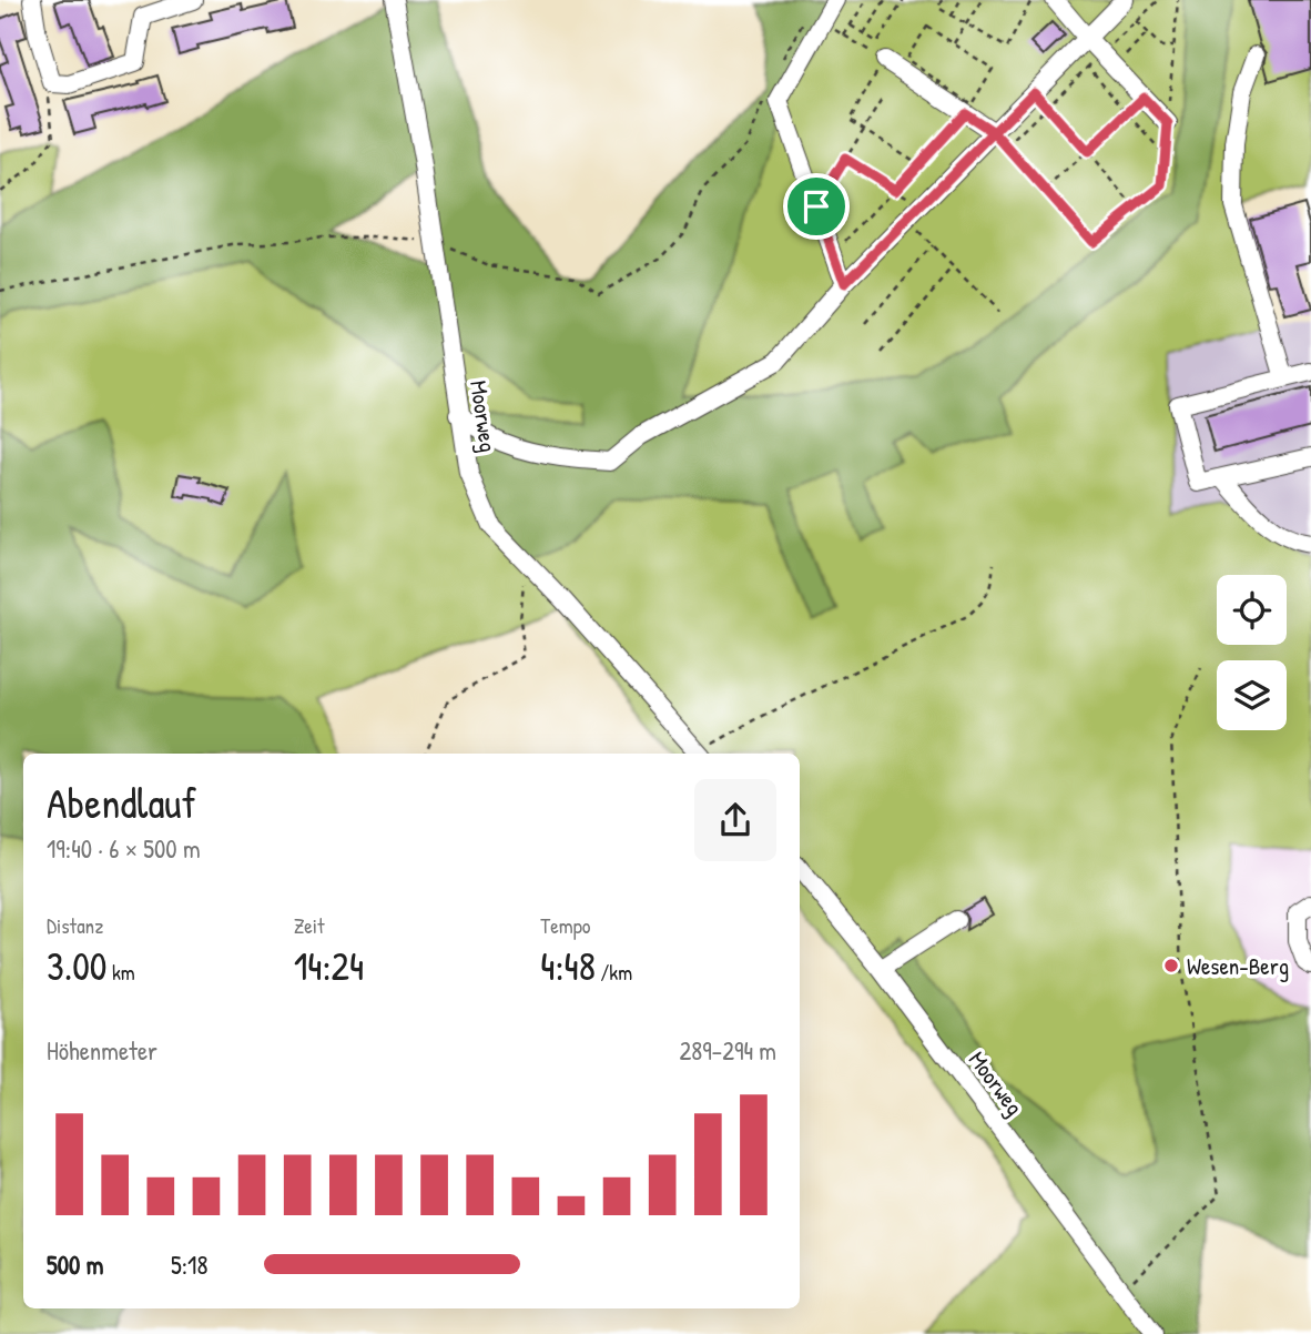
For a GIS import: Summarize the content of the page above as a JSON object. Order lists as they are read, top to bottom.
{
  "streets": {
    "street": ["Moorweg"]
  },
  "places": ["Wesen-Berg"],
  "page": {
    "heading": ["Abendlauf", "19:40 · 6 × 500 m"],
    "stats": [
      ["Distanz", "3.00 km"],
      ["Zeit", "14:24"],
      ["Tempo", "4:48 /km"]
    ],
    "chart": ["Höhenmeter", "289–294 m"],
    "list": [
      {
        "name": "500 m",
        "note": "5:18"
      }
    ]
  }
}
